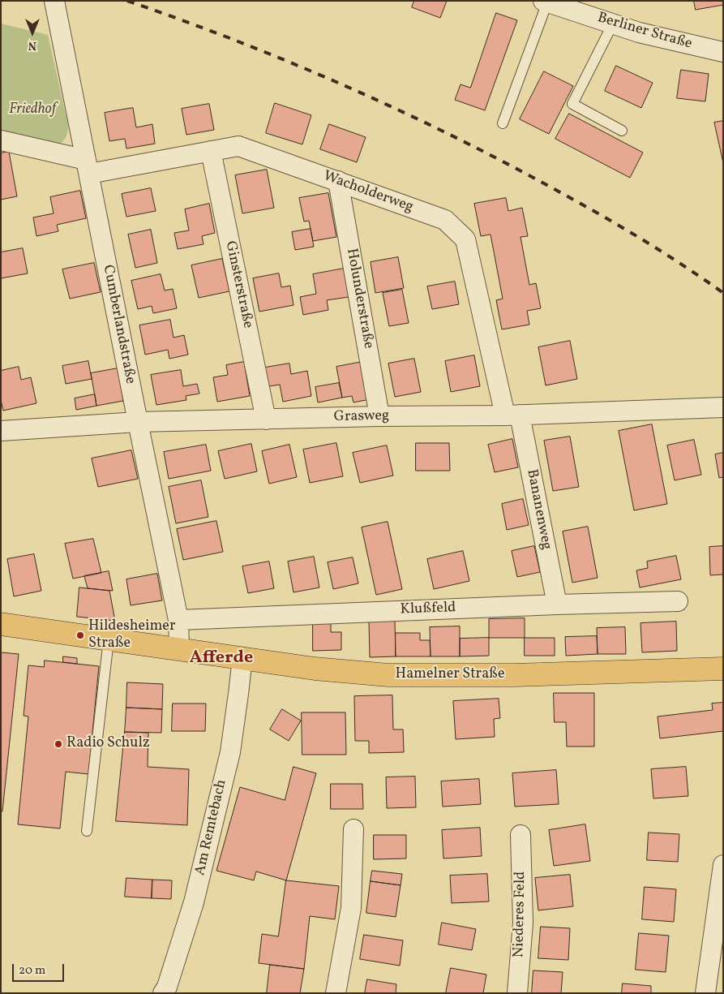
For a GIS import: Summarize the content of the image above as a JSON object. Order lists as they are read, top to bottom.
{
  "streets": {
    "main road": ["Hamelner Straße"],
    "street": [
      "Berliner Straße",
      "Wacholderweg",
      "Ginsterstraße",
      "Holunderstraße",
      "Cumberlandstraße",
      "Grasweg",
      "Bananenweg",
      "Klußfeld",
      "Am Remtebach",
      "Niederes Feld"
    ]
  },
  "crossings": [
    ["Wacholderweg", "Ginsterstraße"],
    ["Wacholderweg", "Holunderstraße"],
    ["Wacholderweg", "Cumberlandstraße"],
    ["Wacholderweg", "Grasweg"],
    ["Wacholderweg", "Bananenweg"],
    ["Ginsterstraße", "Grasweg"],
    ["Holunderstraße", "Grasweg"],
    ["Cumberlandstraße", "Grasweg"],
    ["Cumberlandstraße", "Klußfeld"],
    ["Cumberlandstraße", "Hamelner Straße"],
    ["Grasweg", "Bananenweg"],
    ["Bananenweg", "Klußfeld"],
    ["Hamelner Straße", "Am Remtebach"]
  ],
  "districts": ["Afferde"],
  "parks": ["Friedhof"],
  "places": ["Hildesheimer Straße", "Radio Schulz"],
  "scale_bar": "20 m",
  "north": "bottom"
}
